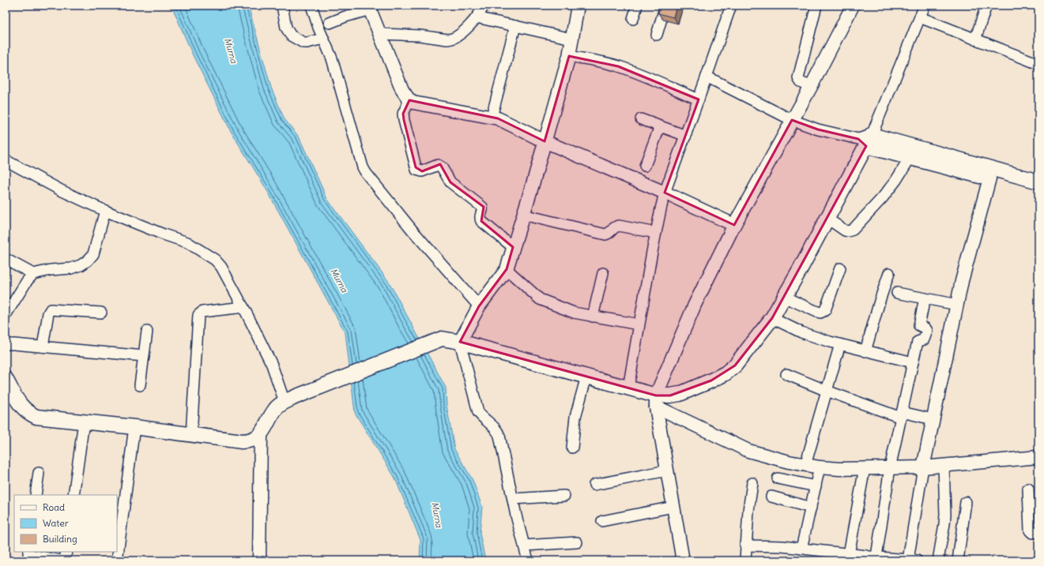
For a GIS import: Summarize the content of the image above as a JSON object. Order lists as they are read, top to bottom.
{
  "water": ["Murna"],
  "legend": ["Road", "Water", "Building"]
}
